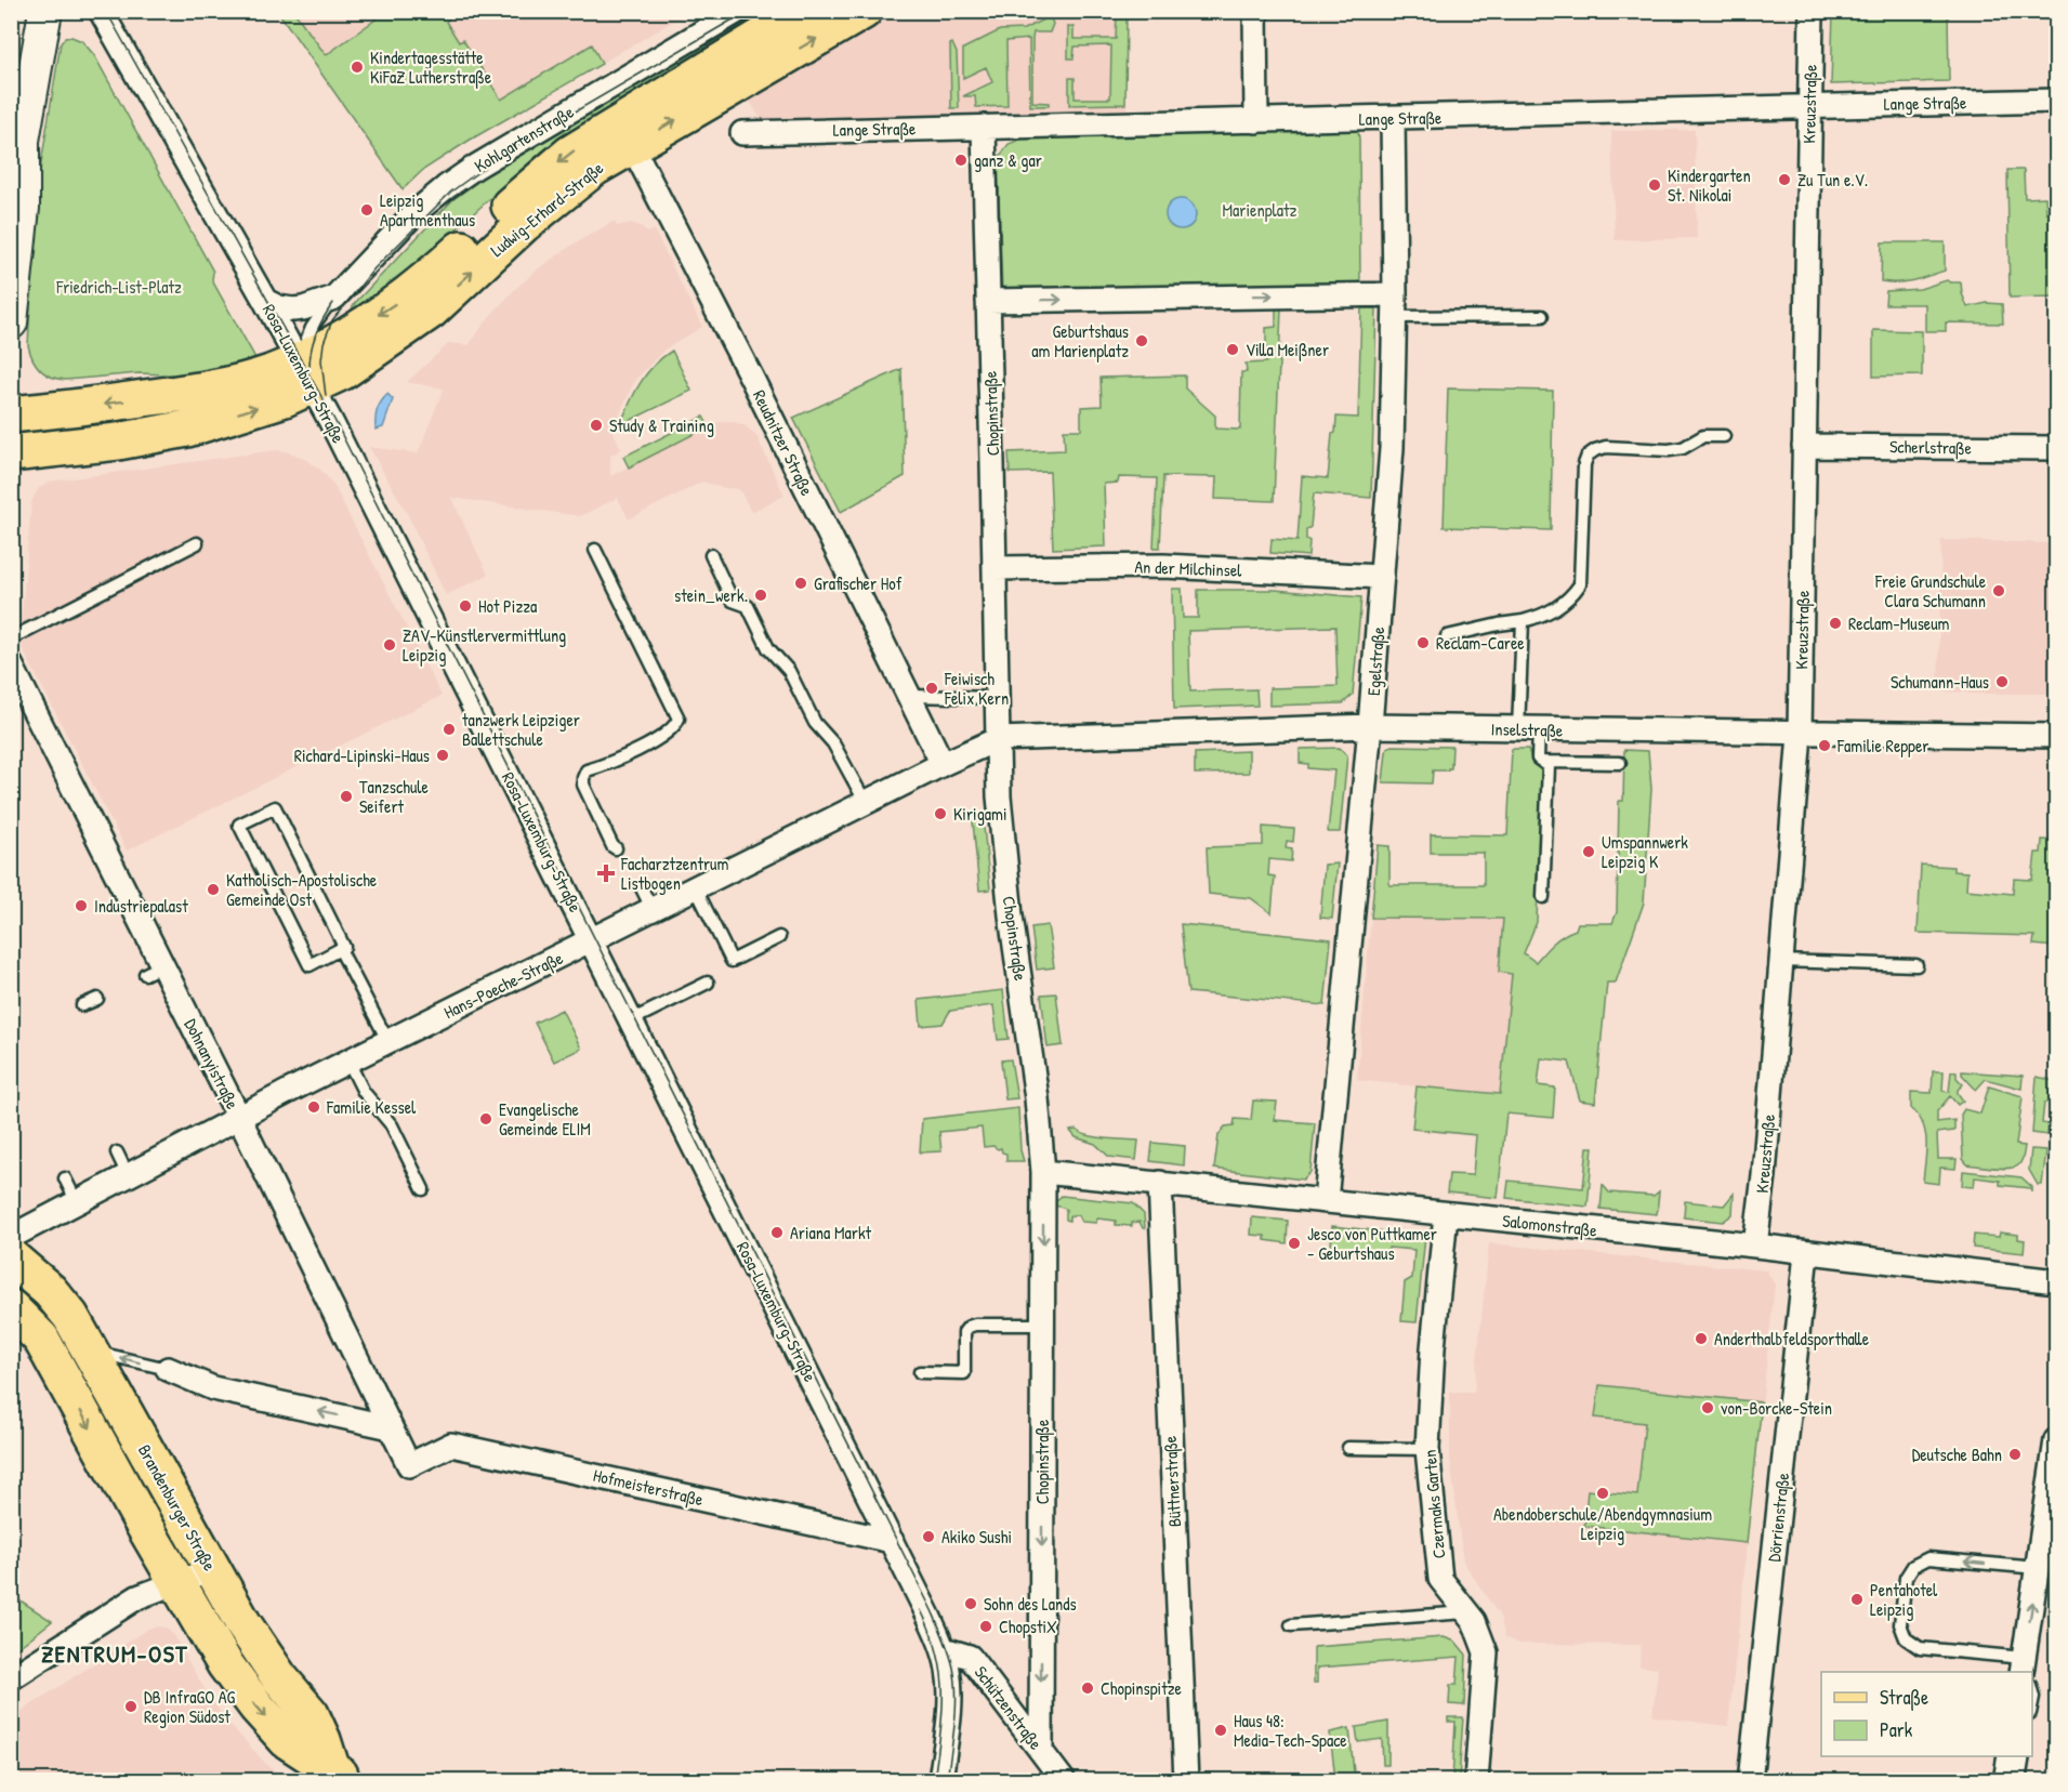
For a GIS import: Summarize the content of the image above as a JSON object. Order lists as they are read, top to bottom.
{
  "streets": {
    "main road": ["Ludwig-Erhard-Straße", "Brandenburger Straße"],
    "street": [
      "Lange Straße",
      "Kreuzstraße",
      "Kohlgartenstraße",
      "Rosa-Luxemburg-Straße",
      "Chopinstraße",
      "Reudnitzer Straße",
      "Scherlstraße",
      "An der Milchinsel",
      "Egelstraße",
      "Inselstraße",
      "Hans-Poeche-Straße",
      "Dohnanyistraße",
      "Salomonstraße",
      "Büttnerstraße",
      "Hofmeisterstraße",
      "Czermaks Garten",
      "Dörrienstraße",
      "Schützenstraße"
    ]
  },
  "crossings": [
    ["Lange Straße", "Kreuzstraße"],
    ["Lange Straße", "Chopinstraße"],
    ["Lange Straße", "Egelstraße"],
    ["Kreuzstraße", "Scherlstraße"],
    ["Kreuzstraße", "Inselstraße"],
    ["Kreuzstraße", "Salomonstraße"],
    ["Kohlgartenstraße", "Ludwig-Erhard-Straße"],
    ["Kohlgartenstraße", "Rosa-Luxemburg-Straße"],
    ["Ludwig-Erhard-Straße", "Rosa-Luxemburg-Straße"],
    ["Ludwig-Erhard-Straße", "Reudnitzer Straße"],
    ["Rosa-Luxemburg-Straße", "Hans-Poeche-Straße"],
    ["Rosa-Luxemburg-Straße", "Hofmeisterstraße"],
    ["Rosa-Luxemburg-Straße", "Schützenstraße"],
    ["Chopinstraße", "An der Milchinsel"],
    ["Chopinstraße", "Inselstraße"],
    ["Chopinstraße", "Hans-Poeche-Straße"],
    ["Chopinstraße", "Salomonstraße"],
    ["Chopinstraße", "Schützenstraße"],
    ["Reudnitzer Straße", "Hans-Poeche-Straße"],
    ["An der Milchinsel", "Egelstraße"],
    ["Egelstraße", "Inselstraße"],
    ["Egelstraße", "Salomonstraße"],
    ["Inselstraße", "Hans-Poeche-Straße"],
    ["Hans-Poeche-Straße", "Dohnanyistraße"],
    ["Dohnanyistraße", "Hofmeisterstraße"],
    ["Salomonstraße", "Büttnerstraße"],
    ["Salomonstraße", "Czermaks Garten"],
    ["Salomonstraße", "Dörrienstraße"]
  ],
  "one_way": ["Chopinstraße"],
  "districts": ["ZENTRUM-OST"],
  "parks": ["Marienplatz", "Friedrich-List-Platz"],
  "places": {
    "other": [
      "Kindertagesstätte KiFaZ Lutherstraße",
      "ganz & gar",
      "Zu Tun e.V.",
      "Kindergarten St. Nikolai",
      "Leipzig Apartmenthaus",
      "Geburtshaus am Marienplatz",
      "Villa Meißner",
      "Study & Training",
      "Grafischer Hof",
      "Freie Grundschule Clara Schumann",
      "stein_werk.",
      "Hot Pizza",
      "Reclam-Museum",
      "Reclam-Caree",
      "ZAV-Künstlervermittlung Leipzig",
      "Schumann-Haus",
      "Feiwisch Felix Kern",
      "tanzwerk Leipziger Ballettschule",
      "Familie Repper",
      "Richard-Lipinski-Haus",
      "Tanzschule Seifert",
      "Kirigami",
      "Umspannwerk Leipzig K",
      "Katholisch-Apostolische Gemeinde Ost",
      "Industriepalast",
      "Familie Kessel",
      "Evangelische Gemeinde ELIM",
      "Ariana Markt",
      "Jesco von Puttkamer - Geburtshaus",
      "Anderthalbfeldsporthalle",
      "von-Borcke-Stein",
      "Deutsche Bahn",
      "Abendoberschule/Abendgymnasium Leipzig",
      "Akiko Sushi",
      "Pentahotel Leipzig",
      "Sohn des Lands",
      "ChopstiX",
      "Chopinspitze",
      "DB InfraGO AG Region Südost",
      "Haus 48: Media-Tech-Space"
    ],
    "health": ["Facharztzentrum Listbogen"]
  },
  "legend": ["Straße", "Park"]
}
